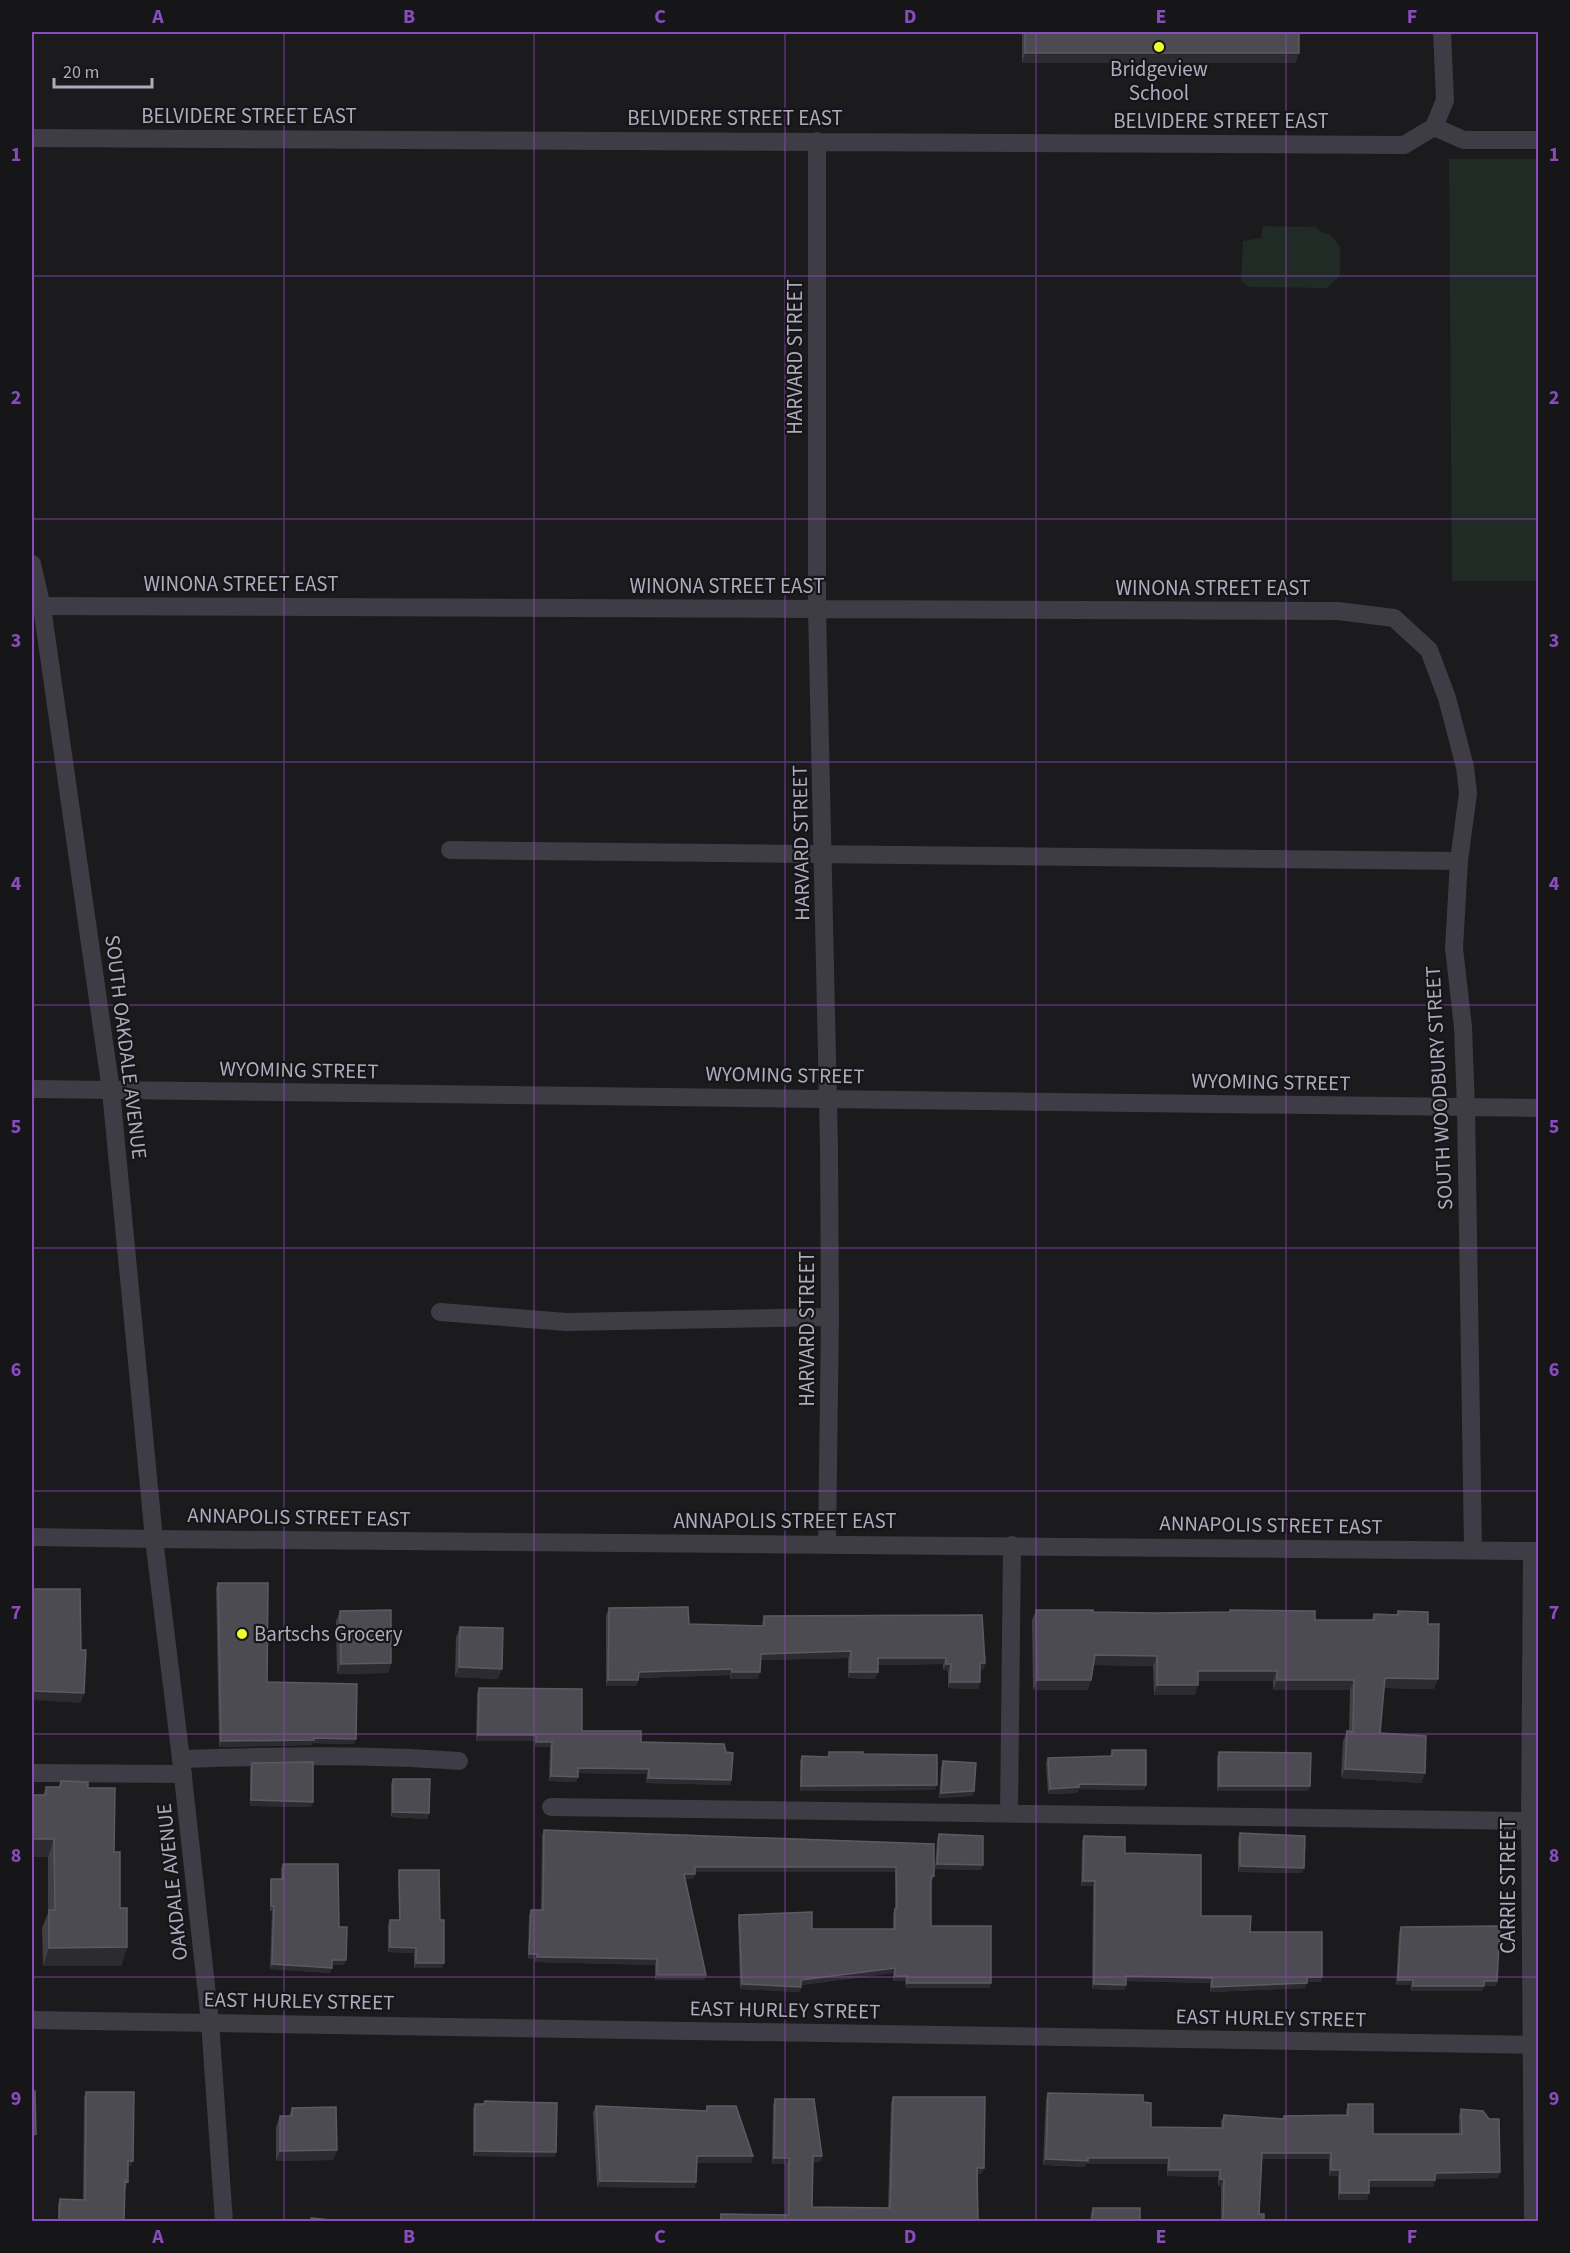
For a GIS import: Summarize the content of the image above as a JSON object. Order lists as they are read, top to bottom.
{
  "streets": {
    "street": [
      "BELVIDERE STREET EAST",
      "HARVARD STREET",
      "WINONA STREET EAST",
      "SOUTH OAKDALE AVENUE",
      "WYOMING STREET",
      "SOUTH WOODBURY STREET",
      "ANNAPOLIS STREET EAST",
      "OAKDALE AVENUE",
      "CARRIE STREET",
      "EAST HURLEY STREET"
    ]
  },
  "crossings": [
    ["BELVIDERE STREET EAST", "HARVARD STREET"],
    ["HARVARD STREET", "WINONA STREET EAST"],
    ["HARVARD STREET", "WYOMING STREET"],
    ["HARVARD STREET", "ANNAPOLIS STREET EAST"],
    ["WINONA STREET EAST", "SOUTH OAKDALE AVENUE"],
    ["WINONA STREET EAST", "SOUTH WOODBURY STREET"],
    ["SOUTH OAKDALE AVENUE", "WYOMING STREET"],
    ["SOUTH OAKDALE AVENUE", "ANNAPOLIS STREET EAST"],
    ["SOUTH OAKDALE AVENUE", "OAKDALE AVENUE"],
    ["WYOMING STREET", "SOUTH WOODBURY STREET"],
    ["SOUTH WOODBURY STREET", "ANNAPOLIS STREET EAST"],
    ["ANNAPOLIS STREET EAST", "OAKDALE AVENUE"],
    ["ANNAPOLIS STREET EAST", "CARRIE STREET"],
    ["OAKDALE AVENUE", "EAST HURLEY STREET"],
    ["CARRIE STREET", "EAST HURLEY STREET"]
  ],
  "places": ["Bridgeview School", "Bartschs Grocery"],
  "scale_bar": "20 m",
  "grid": {
    "columns": [
      "A",
      "B",
      "C",
      "D",
      "E",
      "F"
    ],
    "rows": [
      "1",
      "2",
      "3",
      "4",
      "5",
      "6",
      "7",
      "8",
      "9"
    ]
  }
}
